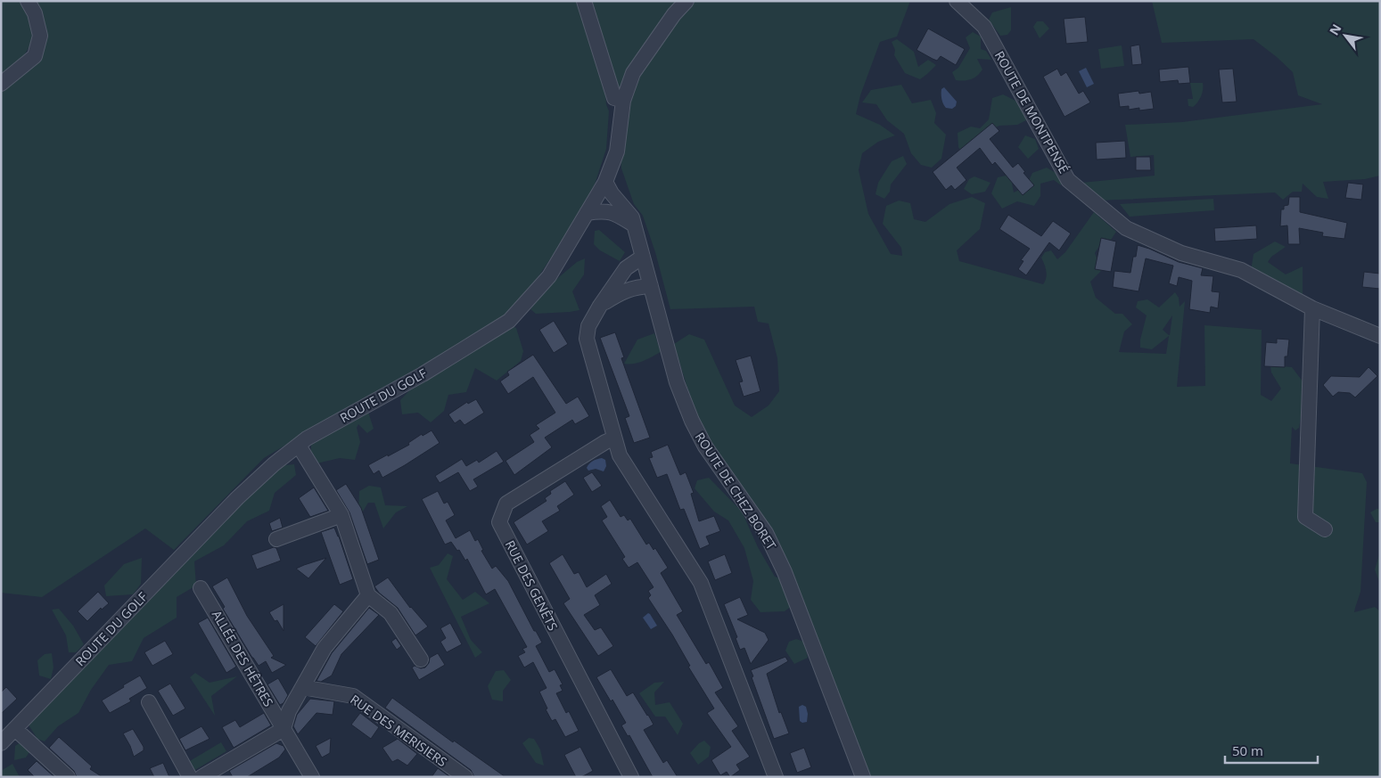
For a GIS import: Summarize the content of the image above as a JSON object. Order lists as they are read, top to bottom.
{
  "streets": {
    "street": [
      "ROUTE DE MONTPENSÉ",
      "ROUTE DU GOLF",
      "ROUTE DE CHEZ BORET",
      "RUE DES GENÊTS",
      "ALLÉE DES HÊTRES",
      "RUE DES MERISIERS"
    ]
  },
  "crossings": [
    ["ROUTE DU GOLF", "ROUTE DE CHEZ BORET"]
  ],
  "scale_bar": "50 m",
  "north": "top left"
}
